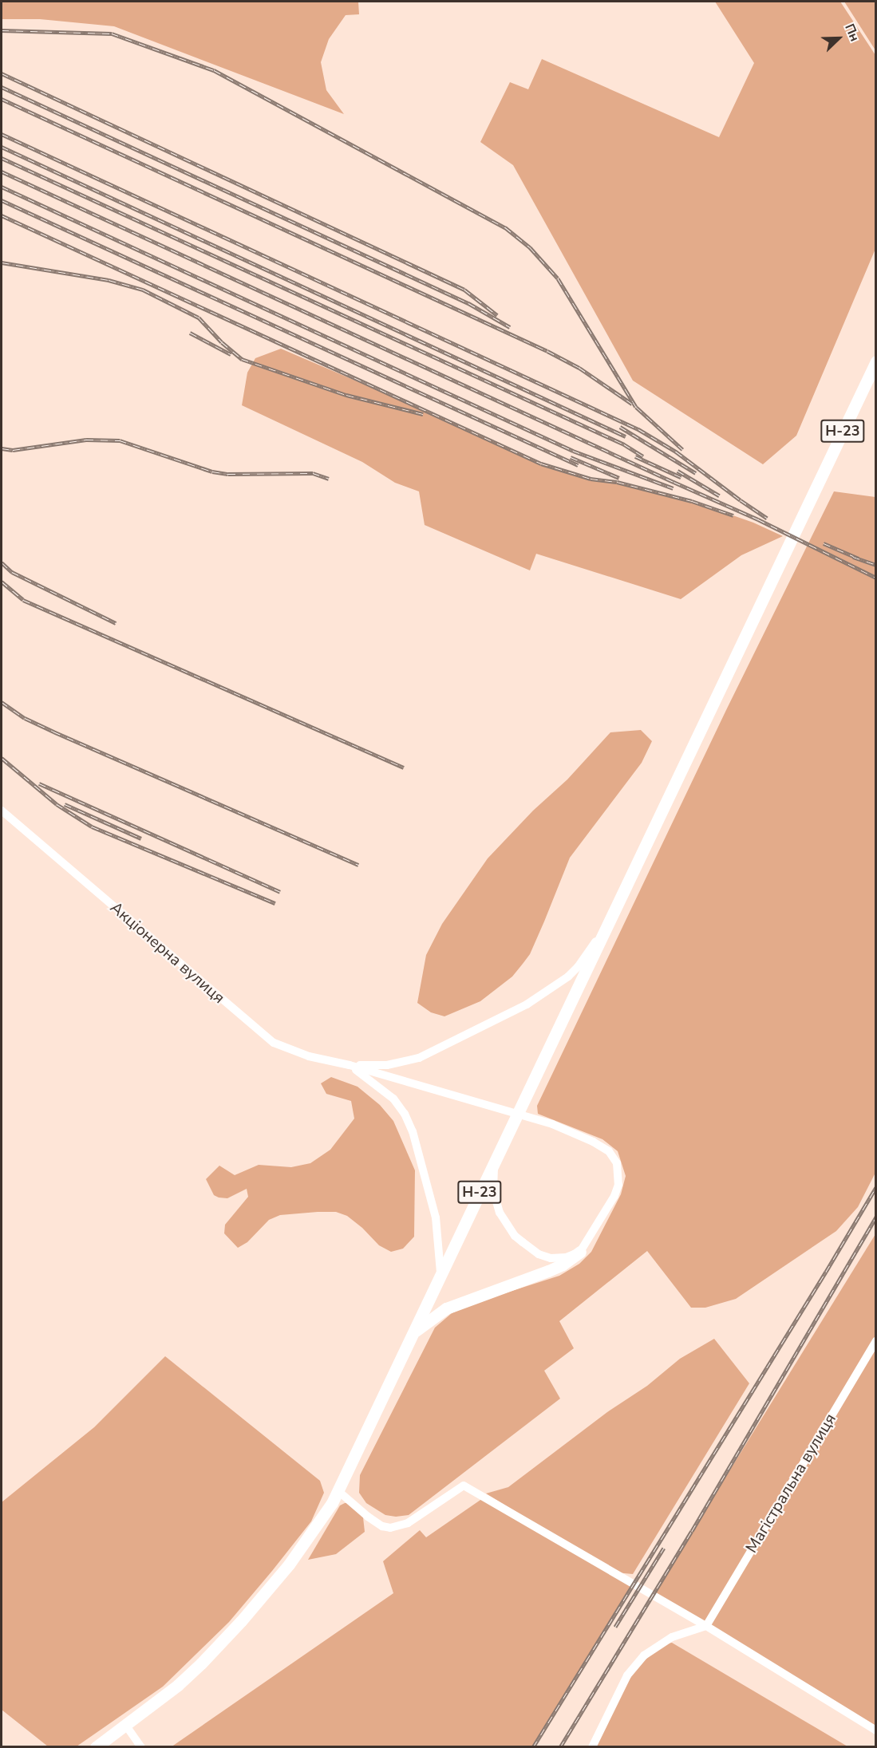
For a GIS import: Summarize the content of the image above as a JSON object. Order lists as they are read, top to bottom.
{
  "streets": {
    "main road": ["Н-23"],
    "street": ["Акціонерна вулиця", "Магістральна вулиця"]
  },
  "north": "top right"
}
